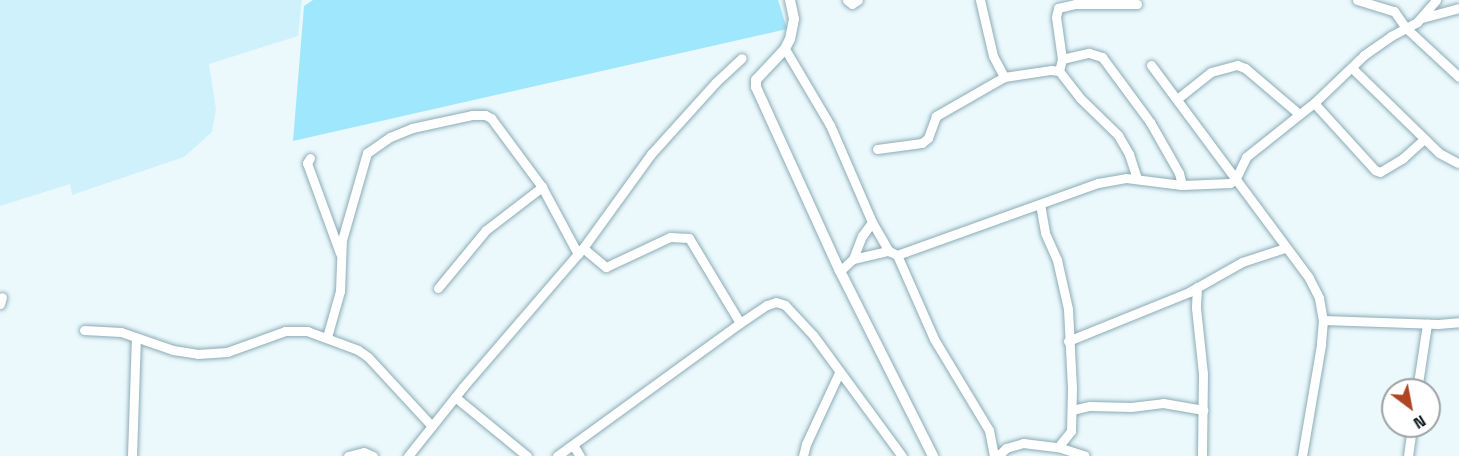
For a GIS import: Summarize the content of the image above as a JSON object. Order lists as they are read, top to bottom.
{
  "north": "bottom right"
}
